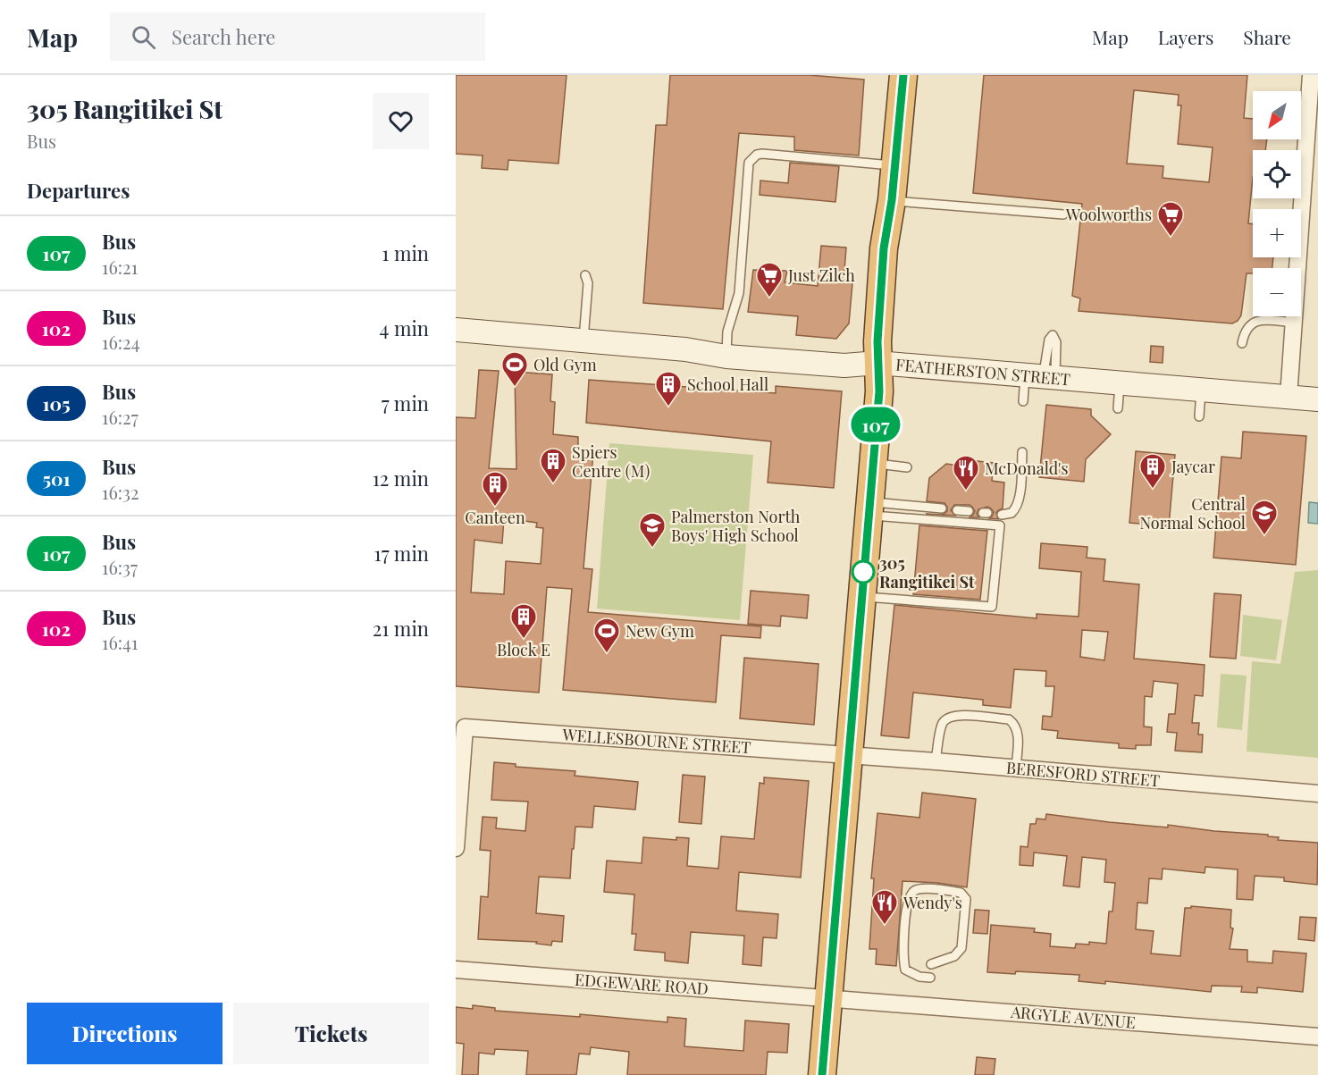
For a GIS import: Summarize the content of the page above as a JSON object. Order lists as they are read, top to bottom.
{
  "streets": {
    "main road": ["FEATHERSTON STREET"],
    "street": [
      "WELLESBOURNE STREET",
      "BERESFORD STREET",
      "EDGEWARE ROAD",
      "ARGYLE AVENUE"
    ]
  },
  "crossings": [
    ["WELLESBOURNE STREET", "BERESFORD STREET"],
    ["EDGEWARE ROAD", "ARGYLE AVENUE"]
  ],
  "places": {
    "supermarket": ["Woolworths", "Just Zilch"],
    "sports": ["Old Gym", "New Gym"],
    "building": [
      "School Hall",
      "Spiers Centre (M)",
      "Jaycar",
      "Canteen",
      "Block E"
    ],
    "restaurant": ["McDonald's", "Wendy's"],
    "school or university": ["Central Normal School", "Palmerston North Boys' High School"],
    "other": ["305 Rangitikei St"]
  },
  "lines": ["bus line 107"],
  "north": "bottom left",
  "page": {
    "header": "Map",
    "search": "Search here",
    "nav": ["Map", "Layers", "Share"],
    "heading": [
      ["305 Rangitikei St", "Bus"],
      "Departures"
    ],
    "on_map": "107",
    "map_buttons": ["+", "−"],
    "list": [
      {
        "mark": "107",
        "name": "Bus",
        "note": "16:21",
        "value": "1 min"
      },
      {
        "mark": "102",
        "name": "Bus",
        "note": "16:24",
        "value": "4 min"
      },
      {
        "mark": "105",
        "name": "Bus",
        "note": "16:27",
        "value": "7 min"
      },
      {
        "mark": "501",
        "name": "Bus",
        "note": "16:32",
        "value": "12 min"
      },
      {
        "mark": "107",
        "name": "Bus",
        "note": "16:37",
        "value": "17 min"
      },
      {
        "mark": "102",
        "name": "Bus",
        "note": "16:41",
        "value": "21 min"
      }
    ],
    "buttons": ["Directions", "Tickets"]
  }
}
